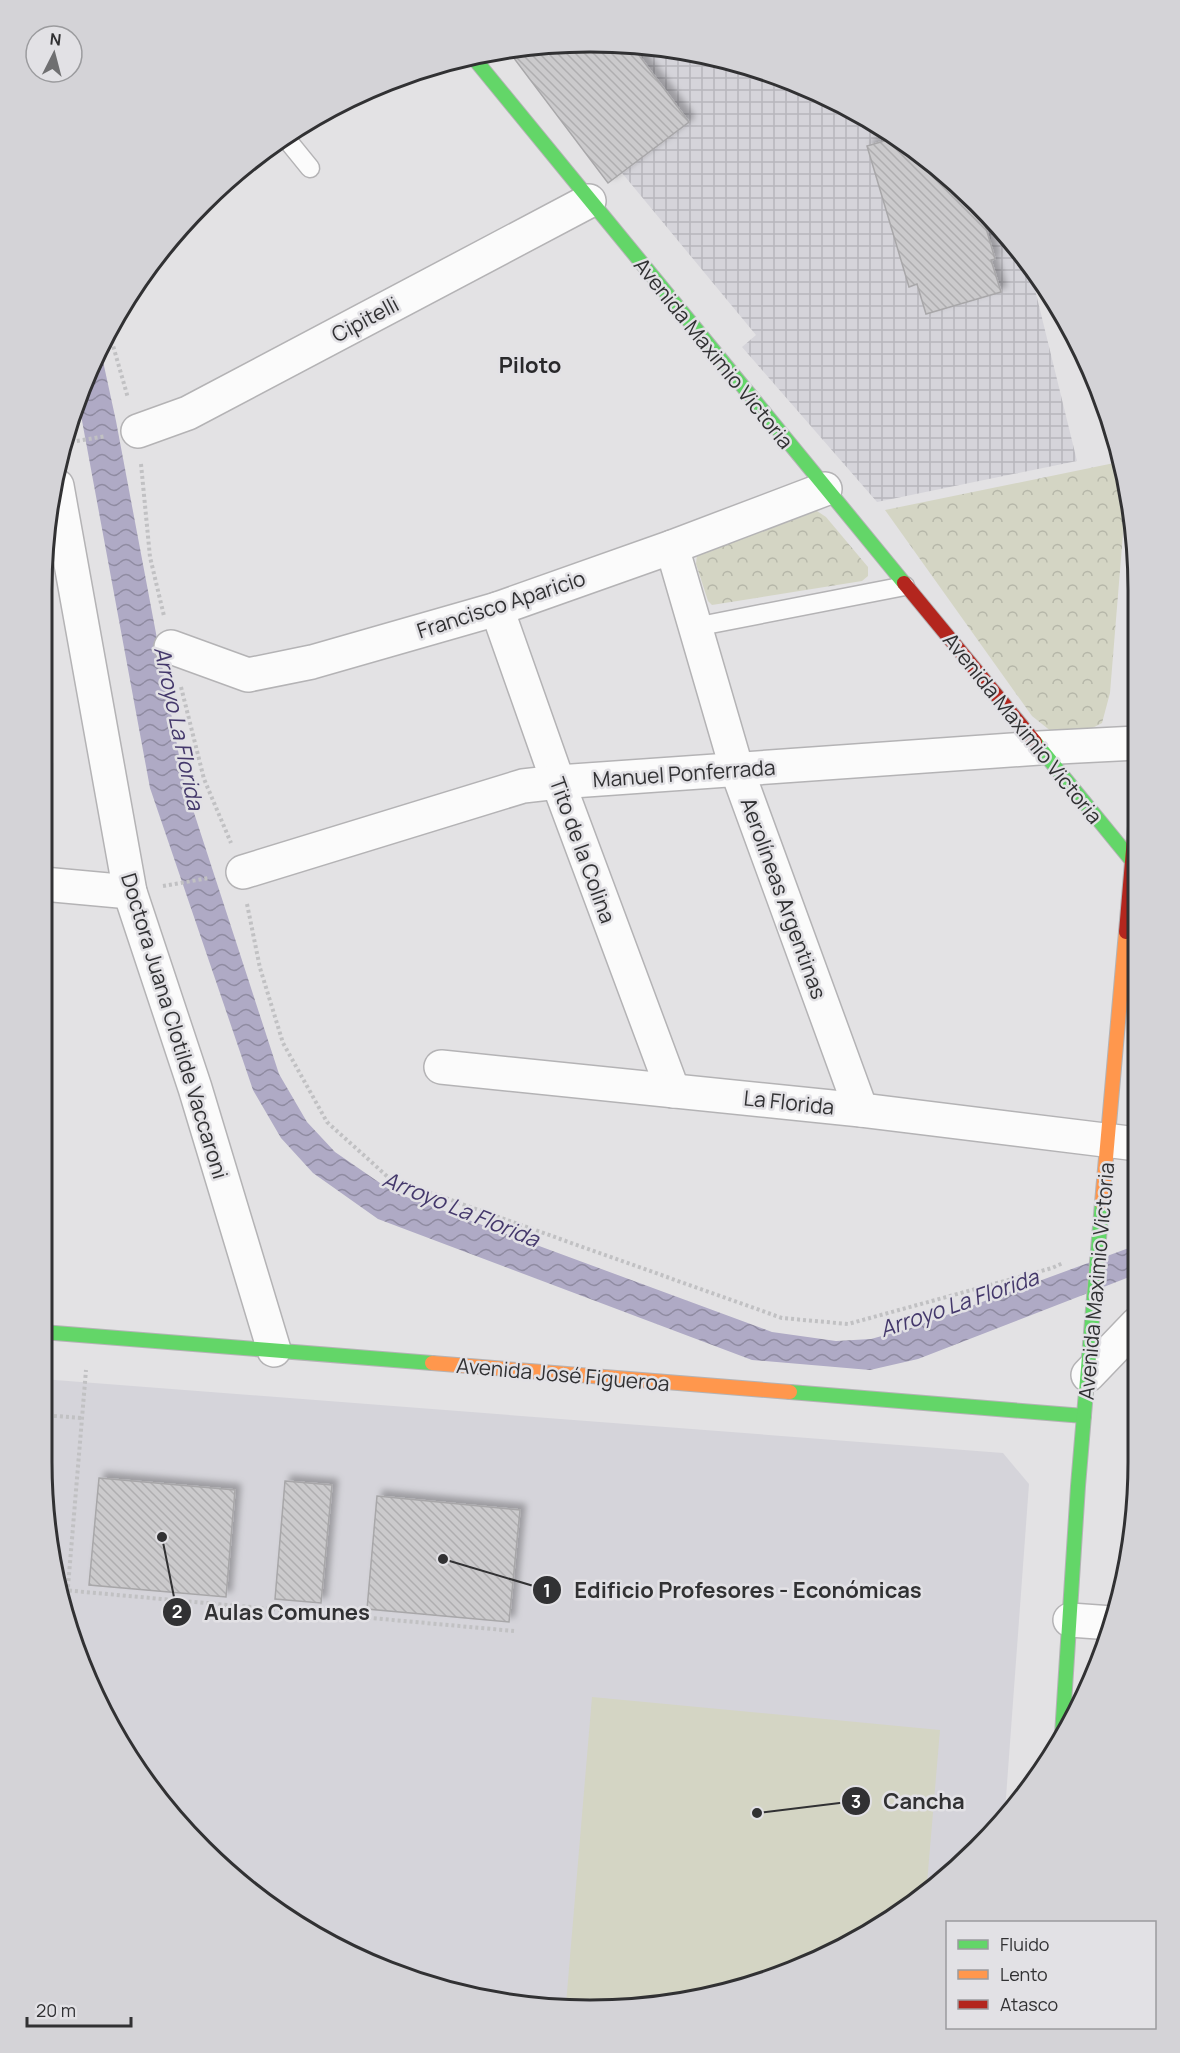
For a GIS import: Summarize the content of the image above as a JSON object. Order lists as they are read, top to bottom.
{
  "streets": {
    "street": [
      "Cipitelli",
      "Avenida Maximio Victoria",
      "Francisco Aparicio",
      "Manuel Ponferrada",
      "Tito de la Colina",
      "Aerolíneas Argentinas",
      "Doctora Juana Clotilde Vaccaroni",
      "La Florida",
      "Avenida José Figueroa"
    ]
  },
  "crossings": [
    ["Cipitelli", "Avenida Maximio Victoria"],
    ["Avenida Maximio Victoria", "Francisco Aparicio"],
    ["Avenida Maximio Victoria", "Manuel Ponferrada"],
    ["Avenida Maximio Victoria", "La Florida"],
    ["Avenida Maximio Victoria", "Avenida José Figueroa"],
    ["Francisco Aparicio", "Tito de la Colina"],
    ["Francisco Aparicio", "Aerolíneas Argentinas"],
    ["Manuel Ponferrada", "Tito de la Colina"],
    ["Manuel Ponferrada", "Aerolíneas Argentinas"],
    ["Tito de la Colina", "La Florida"],
    ["Aerolíneas Argentinas", "La Florida"],
    ["Doctora Juana Clotilde Vaccaroni", "Avenida José Figueroa"]
  ],
  "districts": ["Piloto"],
  "water": ["Arroyo La Florida"],
  "places": ["Aulas Comunes", "Edificio Profesores - Económicas", "Cancha"],
  "legend": ["Fluido", "Lento", "Atasco"],
  "scale_bar": "20 m",
  "north": "top"
}
